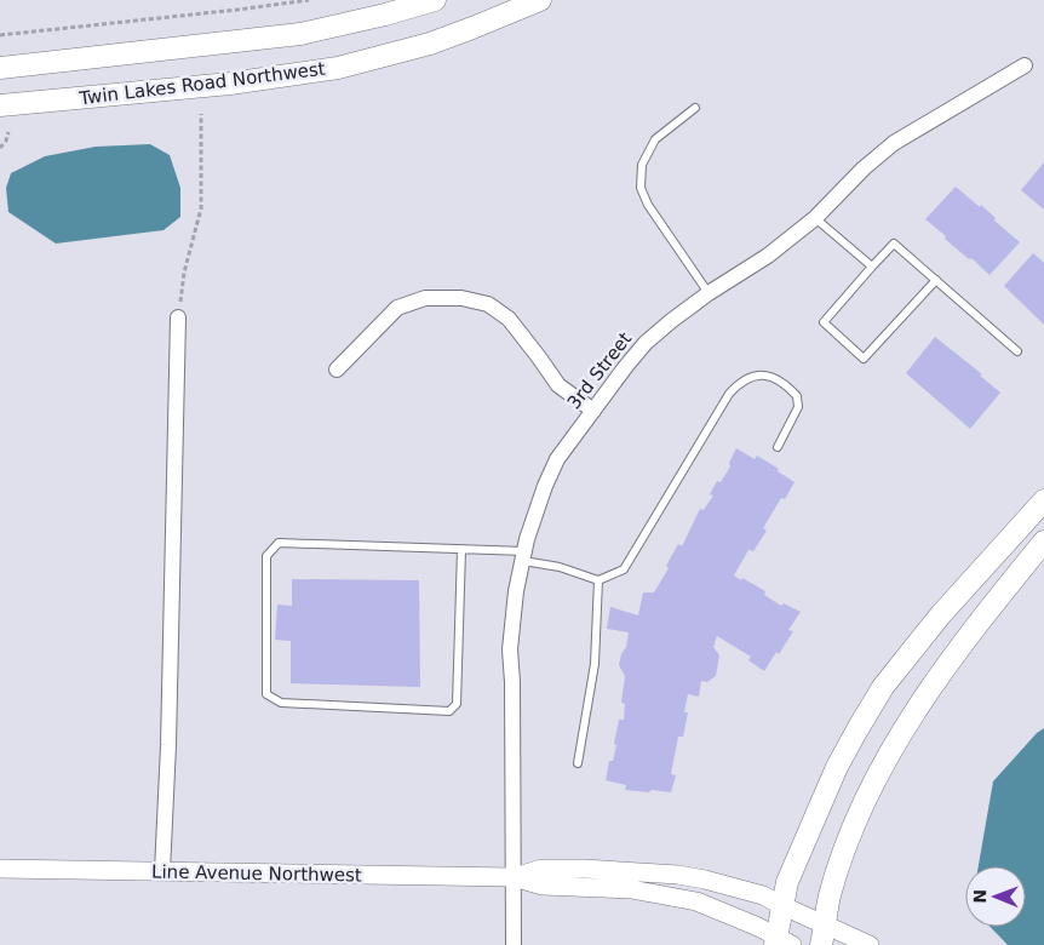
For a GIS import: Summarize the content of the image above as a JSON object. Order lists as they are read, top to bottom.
{
  "streets": {
    "main road": ["Twin Lakes Road Northwest"],
    "street": ["3rd Street", "Line Avenue Northwest"]
  },
  "crossings": [
    ["3rd Street", "Line Avenue Northwest"]
  ],
  "north": "left"
}
